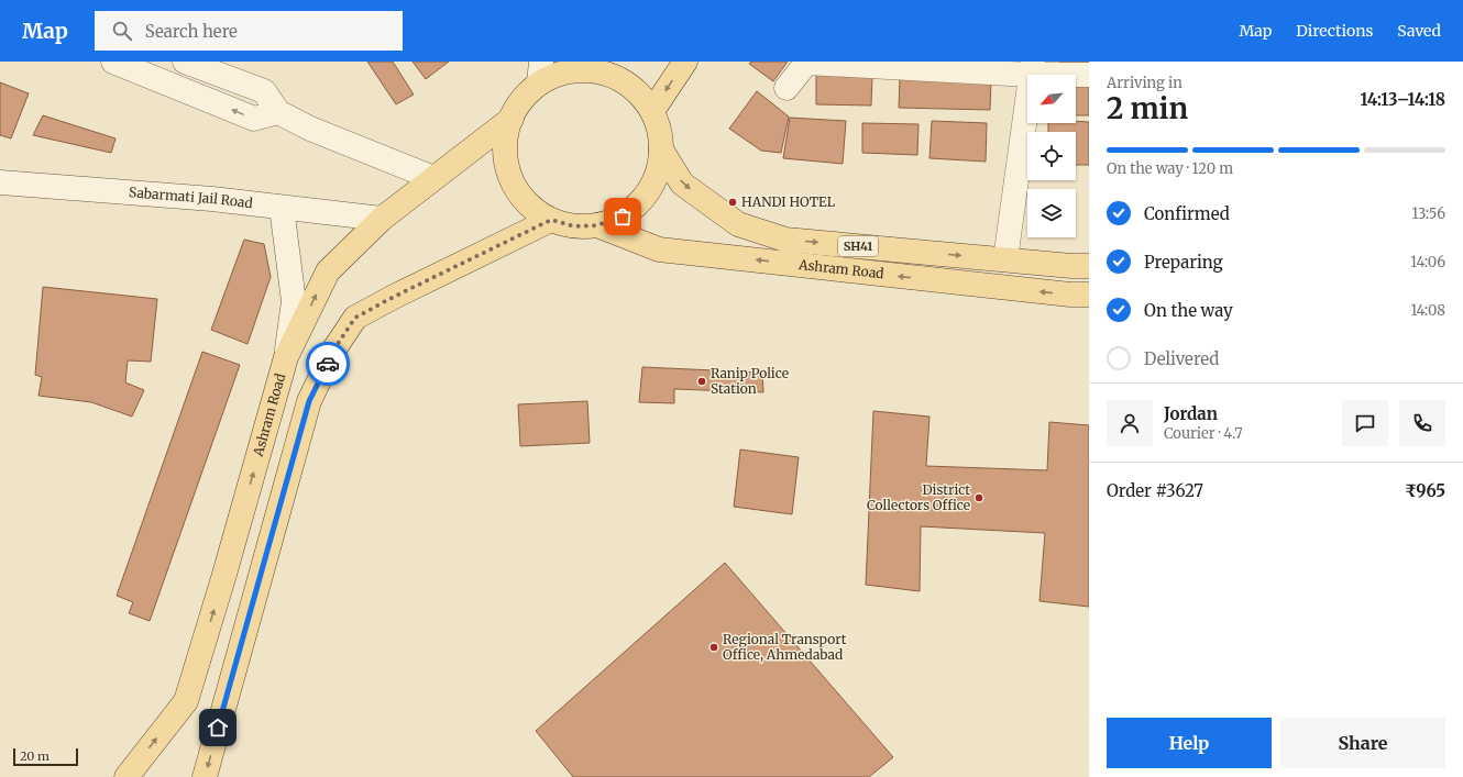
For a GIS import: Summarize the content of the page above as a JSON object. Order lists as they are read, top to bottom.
{
  "streets": {
    "main road": ["SH41", "Ashram Road"],
    "street": ["Sabarmati Jail Road"]
  },
  "crossings": [
    ["Sabarmati Jail Road", "Ashram Road"]
  ],
  "places": [
    "HANDI HOTEL",
    "Ranip Police Station",
    "District Collectors Office",
    "Regional Transport Office, Ahmedabad"
  ],
  "scale_bar": "20 m",
  "north": "bottom left",
  "page": {
    "header": "Map",
    "search": "Search here",
    "nav": ["Map", "Directions", "Saved"],
    "heading": ["2 min", "Arriving in", "14:13–14:18"],
    "panel": [
      "Jordan",
      "Courier · 4.7",
      "Order #3627",
      "₹965"
    ],
    "bar": "On the way · 120 m",
    "list": [
      ["Confirmed", "13:56"],
      ["Preparing", "14:06"],
      ["On the way", "14:08"],
      "Delivered"
    ],
    "buttons": ["Help", "Share"],
    "scale": "20 m"
  }
}
